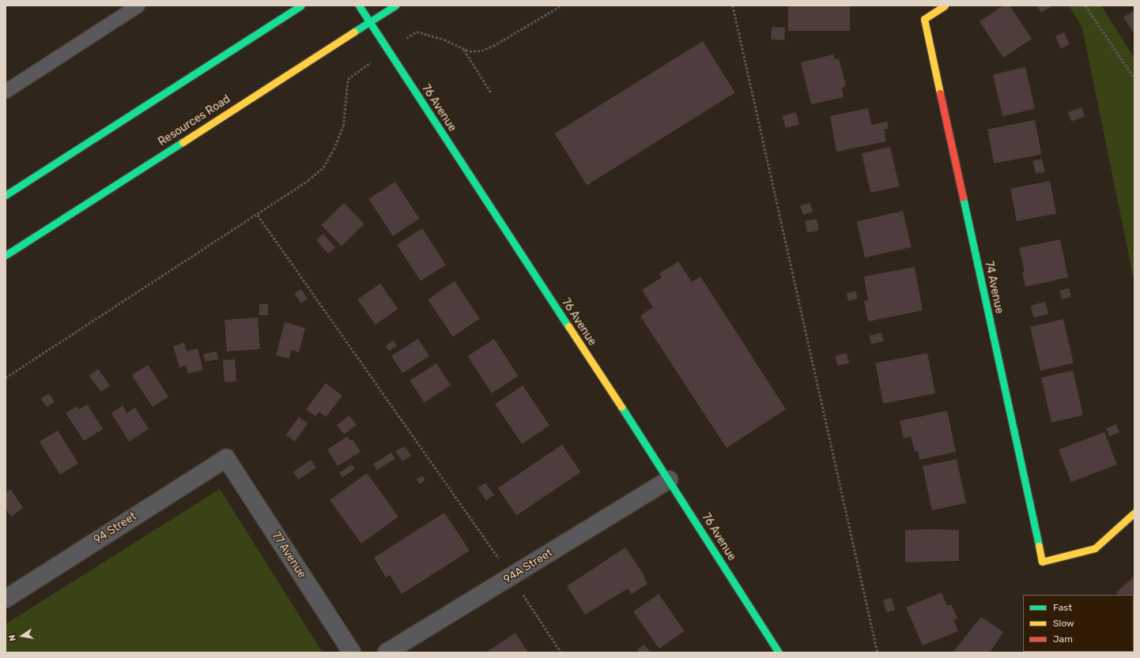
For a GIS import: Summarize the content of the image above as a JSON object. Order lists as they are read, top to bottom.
{
  "streets": {
    "street": [
      "76 Avenue",
      "Resources Road",
      "74 Avenue",
      "94 Street",
      "77 Avenue",
      "94A Street"
    ]
  },
  "crossings": [
    ["76 Avenue", "Resources Road"],
    ["76 Avenue", "94A Street"],
    ["94 Street", "77 Avenue"]
  ],
  "legend": ["Fast", "Slow", "Jam"],
  "north": "left"
}
